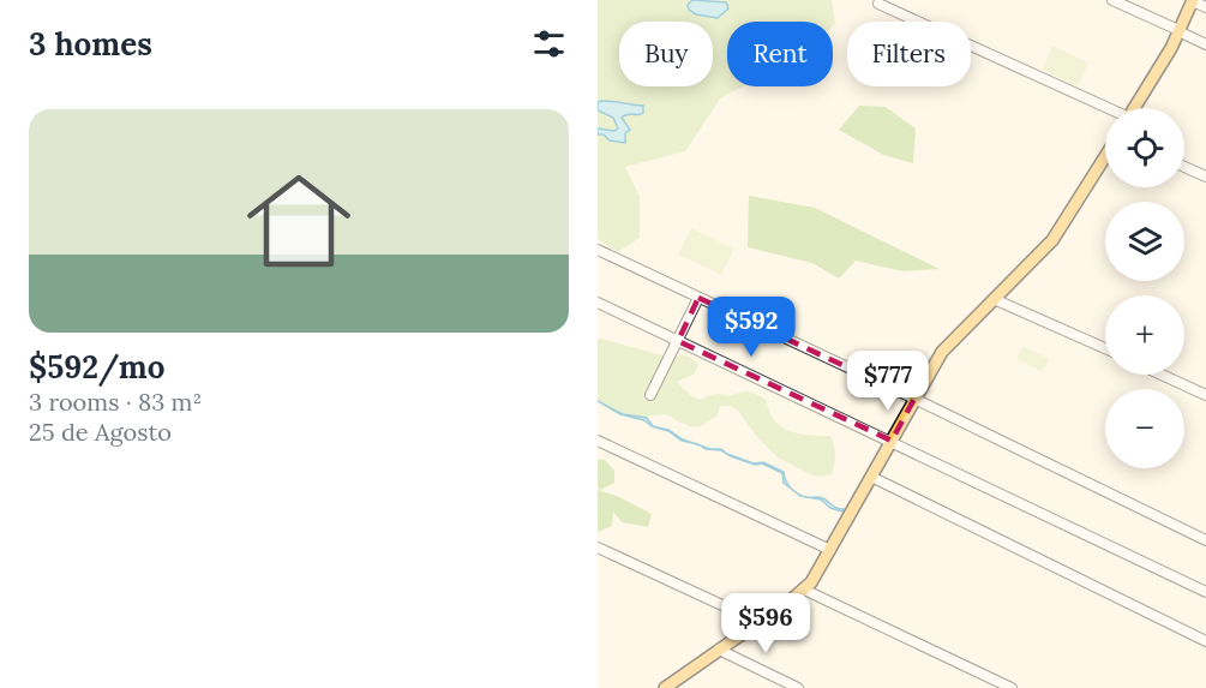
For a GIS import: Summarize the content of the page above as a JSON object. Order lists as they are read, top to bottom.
{
  "page": {
    "heading": "3 homes",
    "chip": ["Buy", "Rent", "Filters"],
    "list": [
      {
        "name": "$592/mo",
        "note": "3 rooms · 83 m² · 25 de Agosto"
      }
    ],
    "map_buttons": ["+", "−"],
    "price": ["$592", "$777", "$596"]
  }
}
